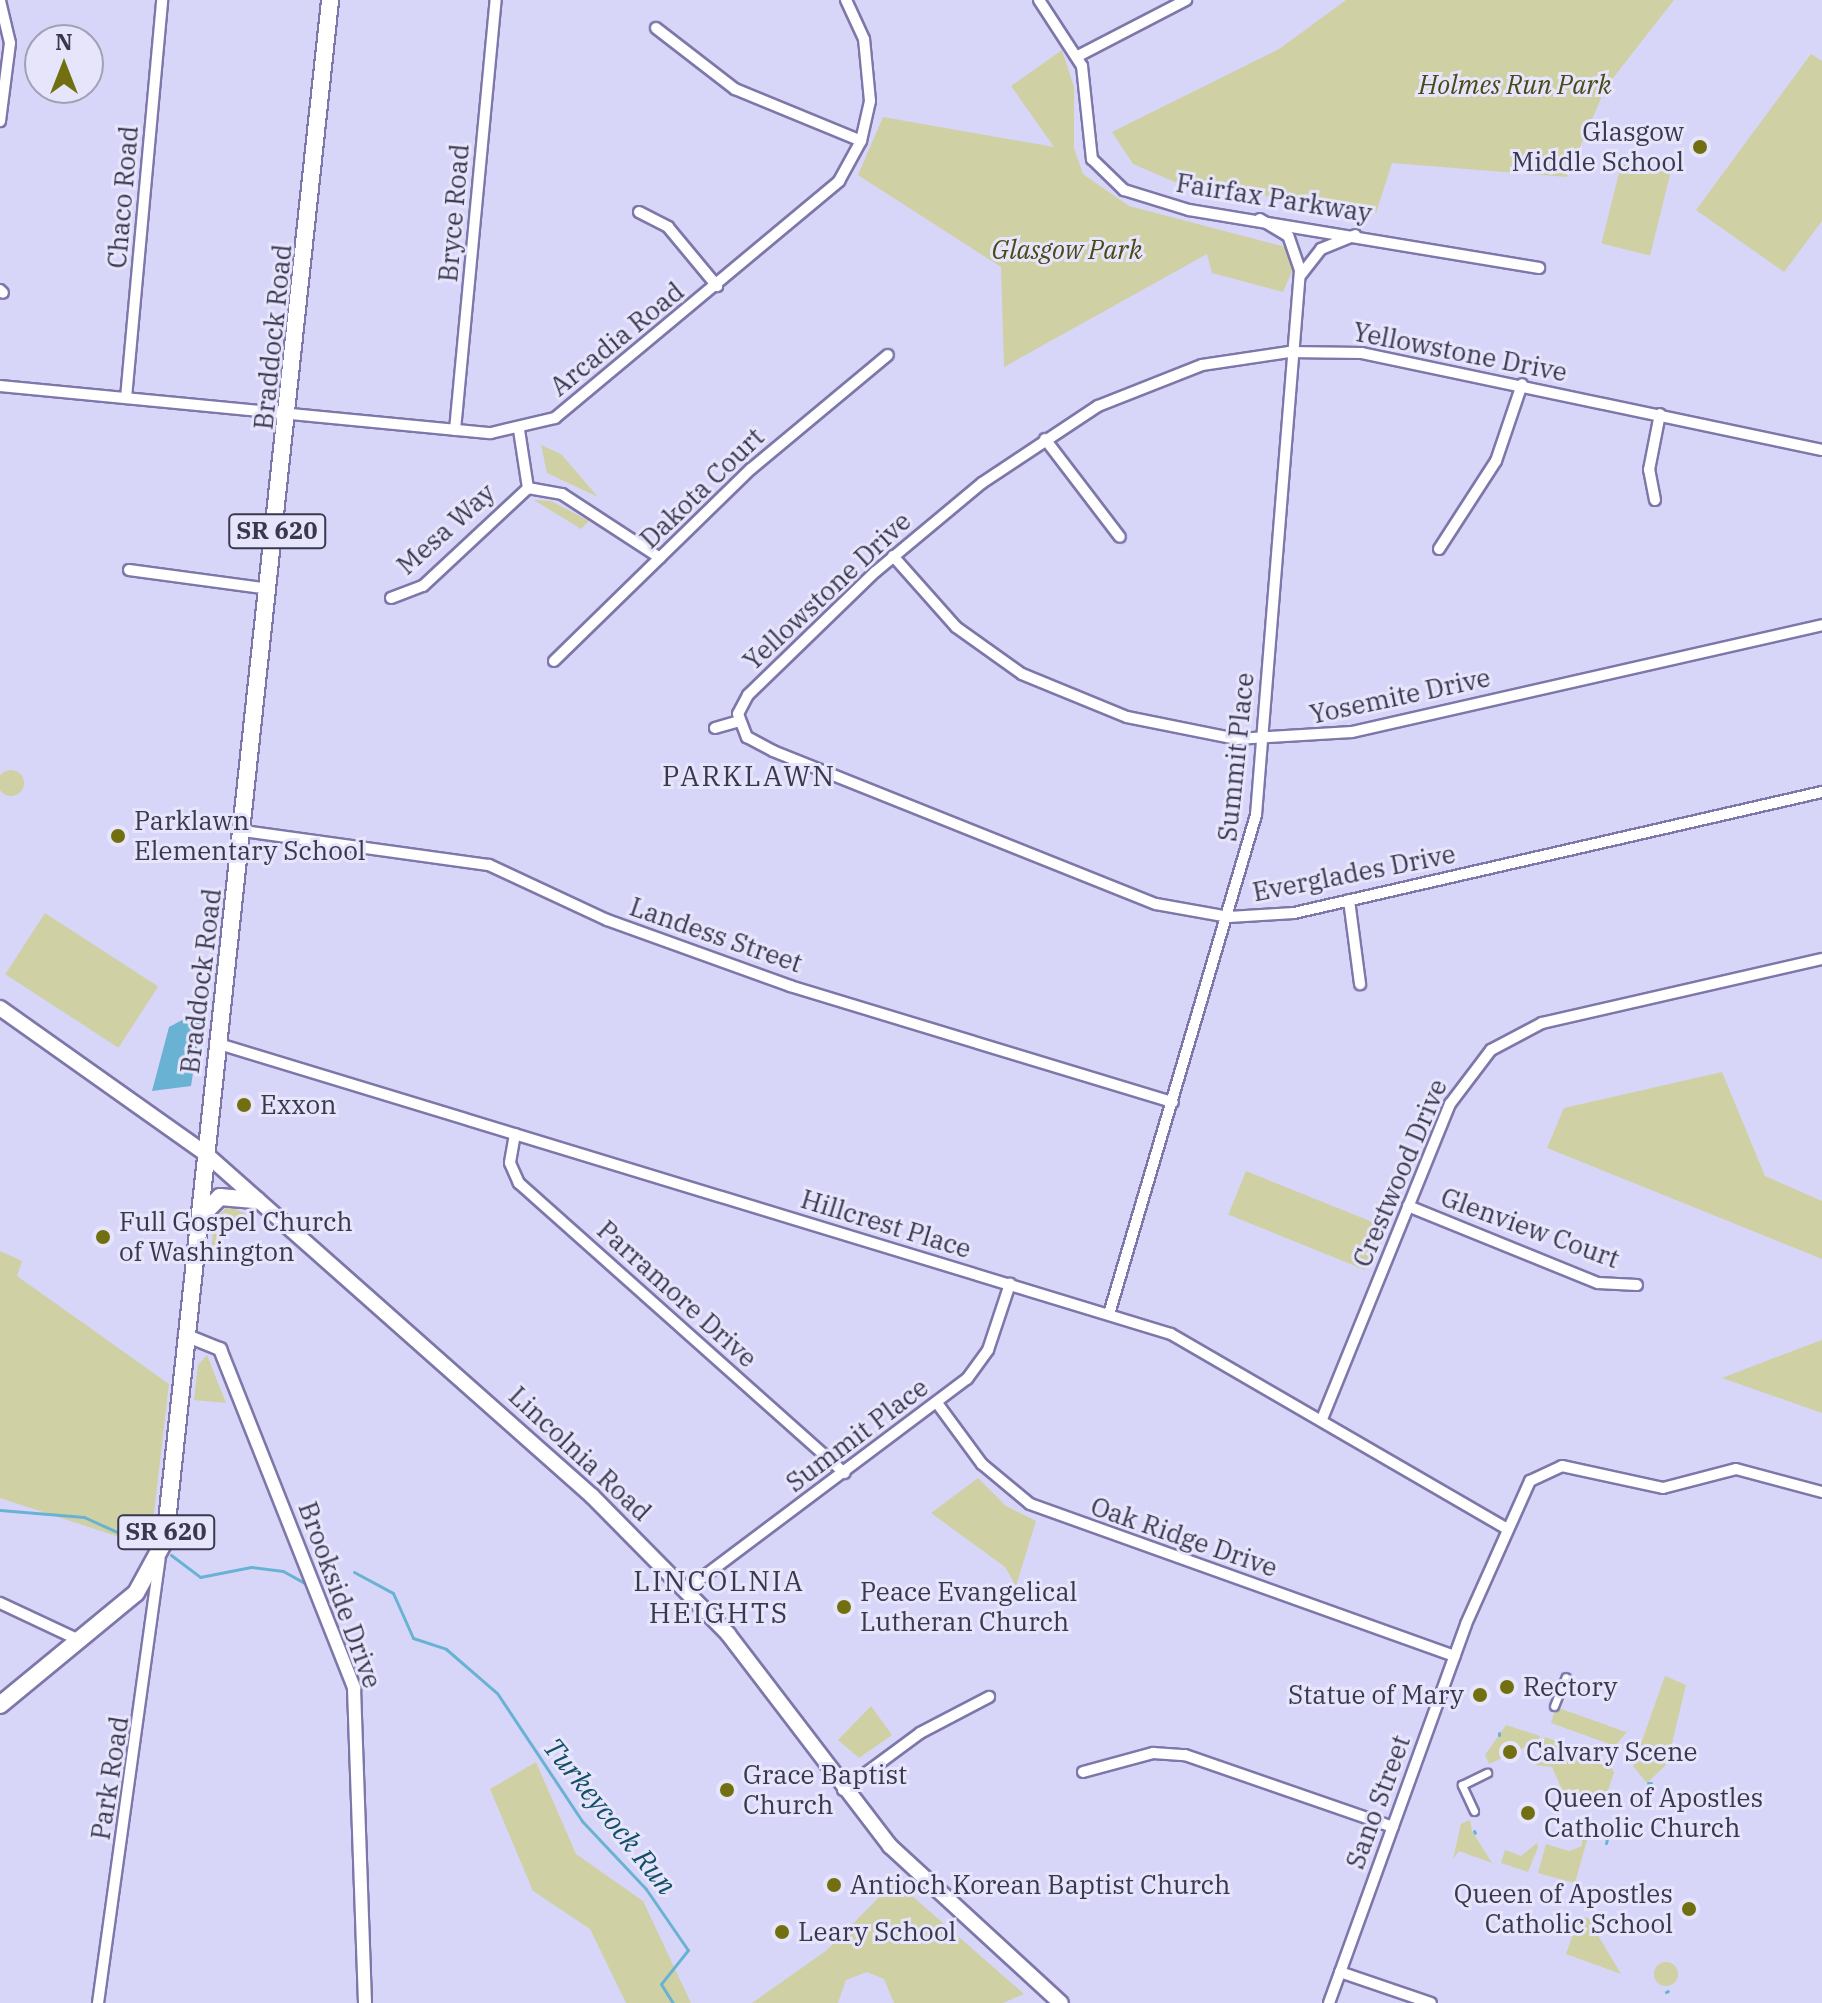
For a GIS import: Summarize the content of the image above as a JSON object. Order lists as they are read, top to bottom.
{
  "streets": {
    "main road": ["Braddock Road", "SR 620", "Lincolnia Road"],
    "street": [
      "Chaco Road",
      "Fairfax Parkway",
      "Bryce Road",
      "Arcadia Road",
      "Yellowstone Drive",
      "Dakota Court",
      "Mesa Way",
      "Yosemite Drive",
      "Summit Place",
      "Everglades Drive",
      "Landess Street",
      "Crestwood Drive",
      "Hillcrest Place",
      "Glenview Court",
      "Parramore Drive",
      "Oak Ridge Drive",
      "Brookside Drive",
      "Park Road",
      "Sano Street"
    ]
  },
  "crossings": [
    ["Chaco Road", "Arcadia Road"],
    ["Fairfax Parkway", "Summit Place"],
    ["Bryce Road", "Arcadia Road"],
    ["Braddock Road", "Arcadia Road"],
    ["Braddock Road", "Landess Street"],
    ["Braddock Road", "Hillcrest Place"],
    ["Braddock Road", "Lincolnia Road"],
    ["Braddock Road", "Brookside Drive"],
    ["Braddock Road", "Park Road"],
    ["Yellowstone Drive", "Yosemite Drive"],
    ["Yellowstone Drive", "Summit Place"],
    ["Yellowstone Drive", "Everglades Drive"],
    ["Yosemite Drive", "Summit Place"],
    ["Summit Place", "Everglades Drive"],
    ["Summit Place", "Landess Street"],
    ["Summit Place", "Hillcrest Place"],
    ["Summit Place", "Parramore Drive"],
    ["Summit Place", "Lincolnia Road"],
    ["Summit Place", "Oak Ridge Drive"],
    ["Crestwood Drive", "Hillcrest Place"],
    ["Crestwood Drive", "Glenview Court"],
    ["Hillcrest Place", "Parramore Drive"],
    ["Hillcrest Place", "Sano Street"],
    ["Oak Ridge Drive", "Sano Street"]
  ],
  "districts": ["PARKLAWN", "LINCOLNIA HEIGHTS"],
  "water": ["Turkeycock Run"],
  "parks": ["Holmes Run Park", "Glasgow Park"],
  "places": [
    "Glasgow Middle School",
    "Parklawn Elementary School",
    "Exxon",
    "Full Gospel Church of Washington",
    "Peace Evangelical Lutheran Church",
    "Rectory",
    "Statue of Mary",
    "Calvary Scene",
    "Grace Baptist Church",
    "Queen of Apostles Catholic Church",
    "Antioch Korean Baptist Church",
    "Queen of Apostles Catholic School",
    "Leary School"
  ],
  "north": "top"
}
